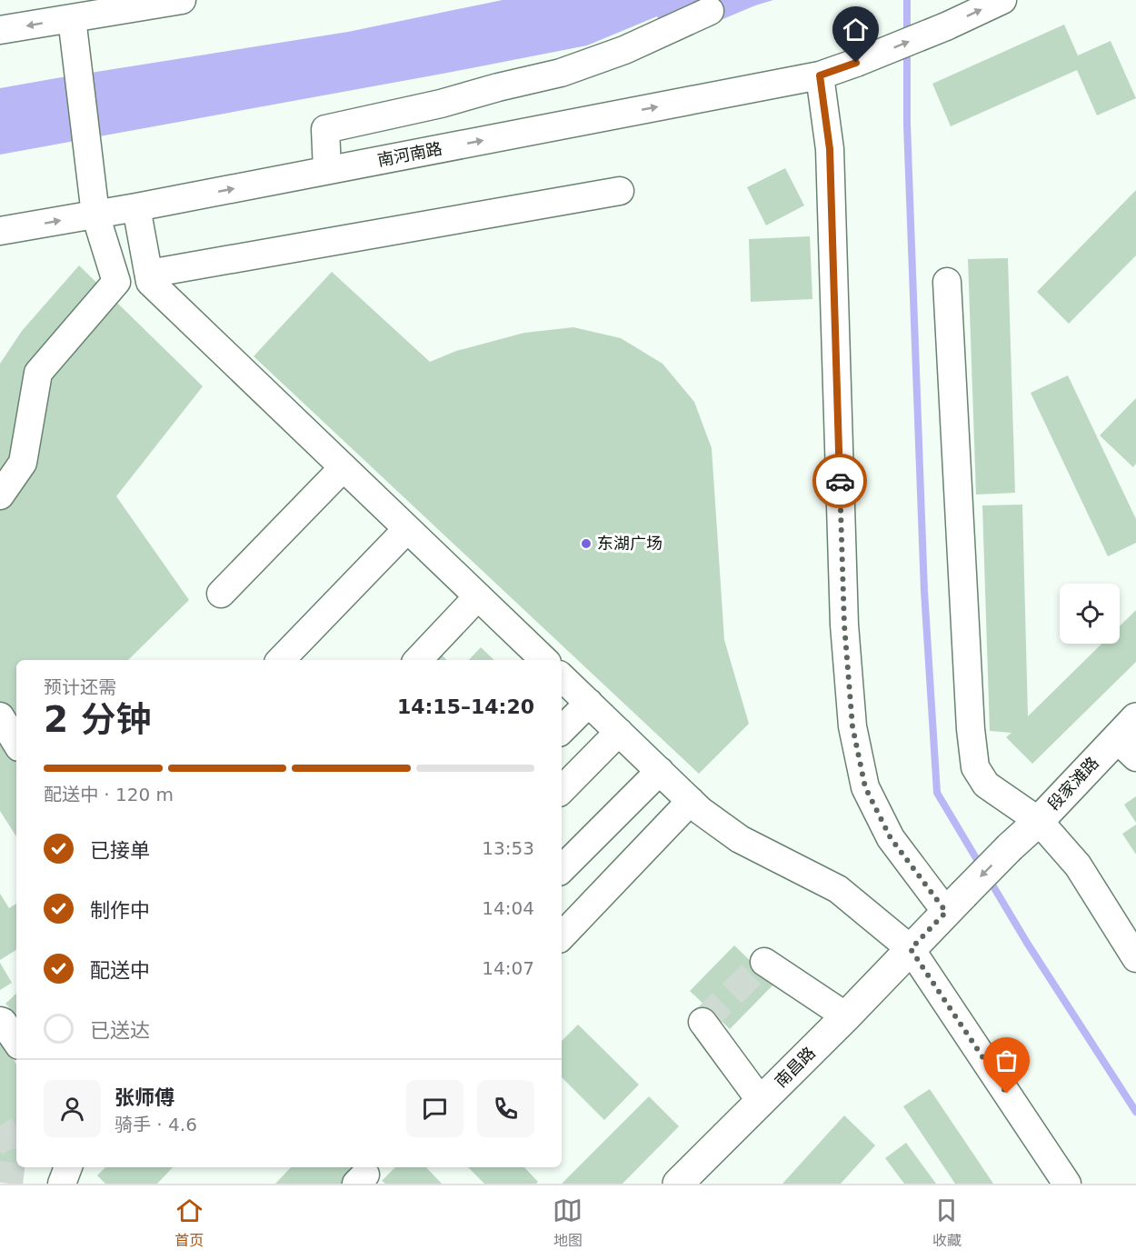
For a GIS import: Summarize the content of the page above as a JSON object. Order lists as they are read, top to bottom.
{
  "streets": {
    "main road": ["段家滩路", "南昌路"],
    "street": ["南河南路"]
  },
  "crossings": [
    ["段家滩路", "南昌路"]
  ],
  "one_way": ["段家滩路"],
  "places": ["东湖广场"],
  "page": {
    "heading": ["2 分钟", "预计还需", "14:15–14:20"],
    "panel": ["张师傅", "骑手 · 4.6"],
    "bar": "配送中 · 120 m",
    "list": [
      ["已接单", "13:53"],
      ["制作中", "14:04"],
      ["配送中", "14:07"],
      "已送达"
    ],
    "tabs": ["首页", "地图", "收藏"]
  }
}
